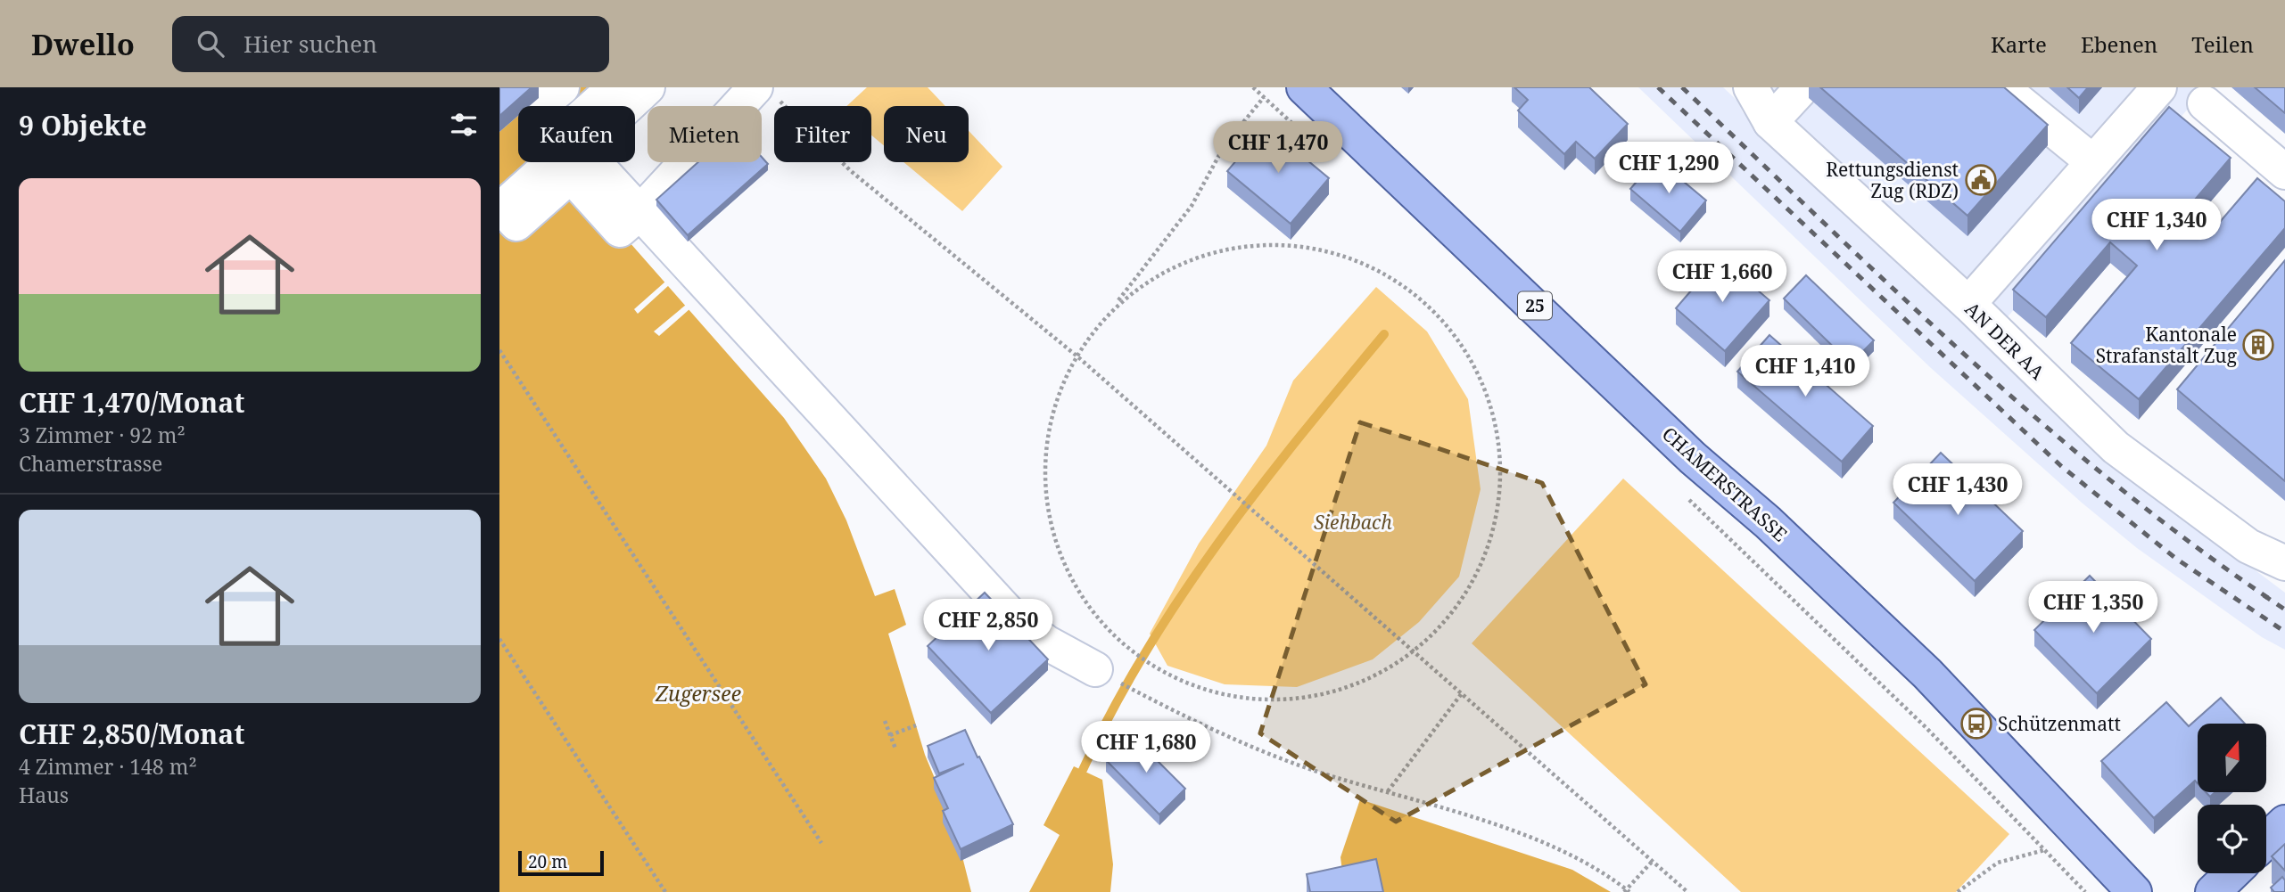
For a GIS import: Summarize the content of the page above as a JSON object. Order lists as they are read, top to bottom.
{
  "streets": {
    "main road": ["25", "CHAMERSTRASSE"],
    "street": ["AN DER AA"]
  },
  "water": ["Zugersee"],
  "parks": ["Siehbach"],
  "places": {
    "public building": ["Rettungsdienst Zug (RDZ)"],
    "building": ["Kantonale Strafanstalt Zug"],
    "bus stop": ["Schützenmatt"]
  },
  "scale_bar": "20 m",
  "north": "top",
  "page": {
    "header": "Dwello",
    "search": "Hier suchen",
    "nav": ["Karte", "Ebenen", "Teilen"],
    "heading": "9 Objekte",
    "chip": [
      "Kaufen",
      "Mieten",
      "Filter",
      "Neu"
    ],
    "price": [
      "CHF 1,470",
      "CHF 1,290",
      "CHF 1,340",
      "CHF 1,660",
      "CHF 1,410",
      "CHF 1,430",
      "CHF 1,350",
      "CHF 2,850",
      "CHF 1,680"
    ],
    "list": [
      {
        "name": "CHF 1,470/Monat",
        "note": "3 Zimmer · 92 m² · Chamerstrasse"
      },
      {
        "name": "CHF 2,850/Monat",
        "note": "4 Zimmer · 148 m² · Haus"
      }
    ],
    "scale": "20 m"
  }
}
